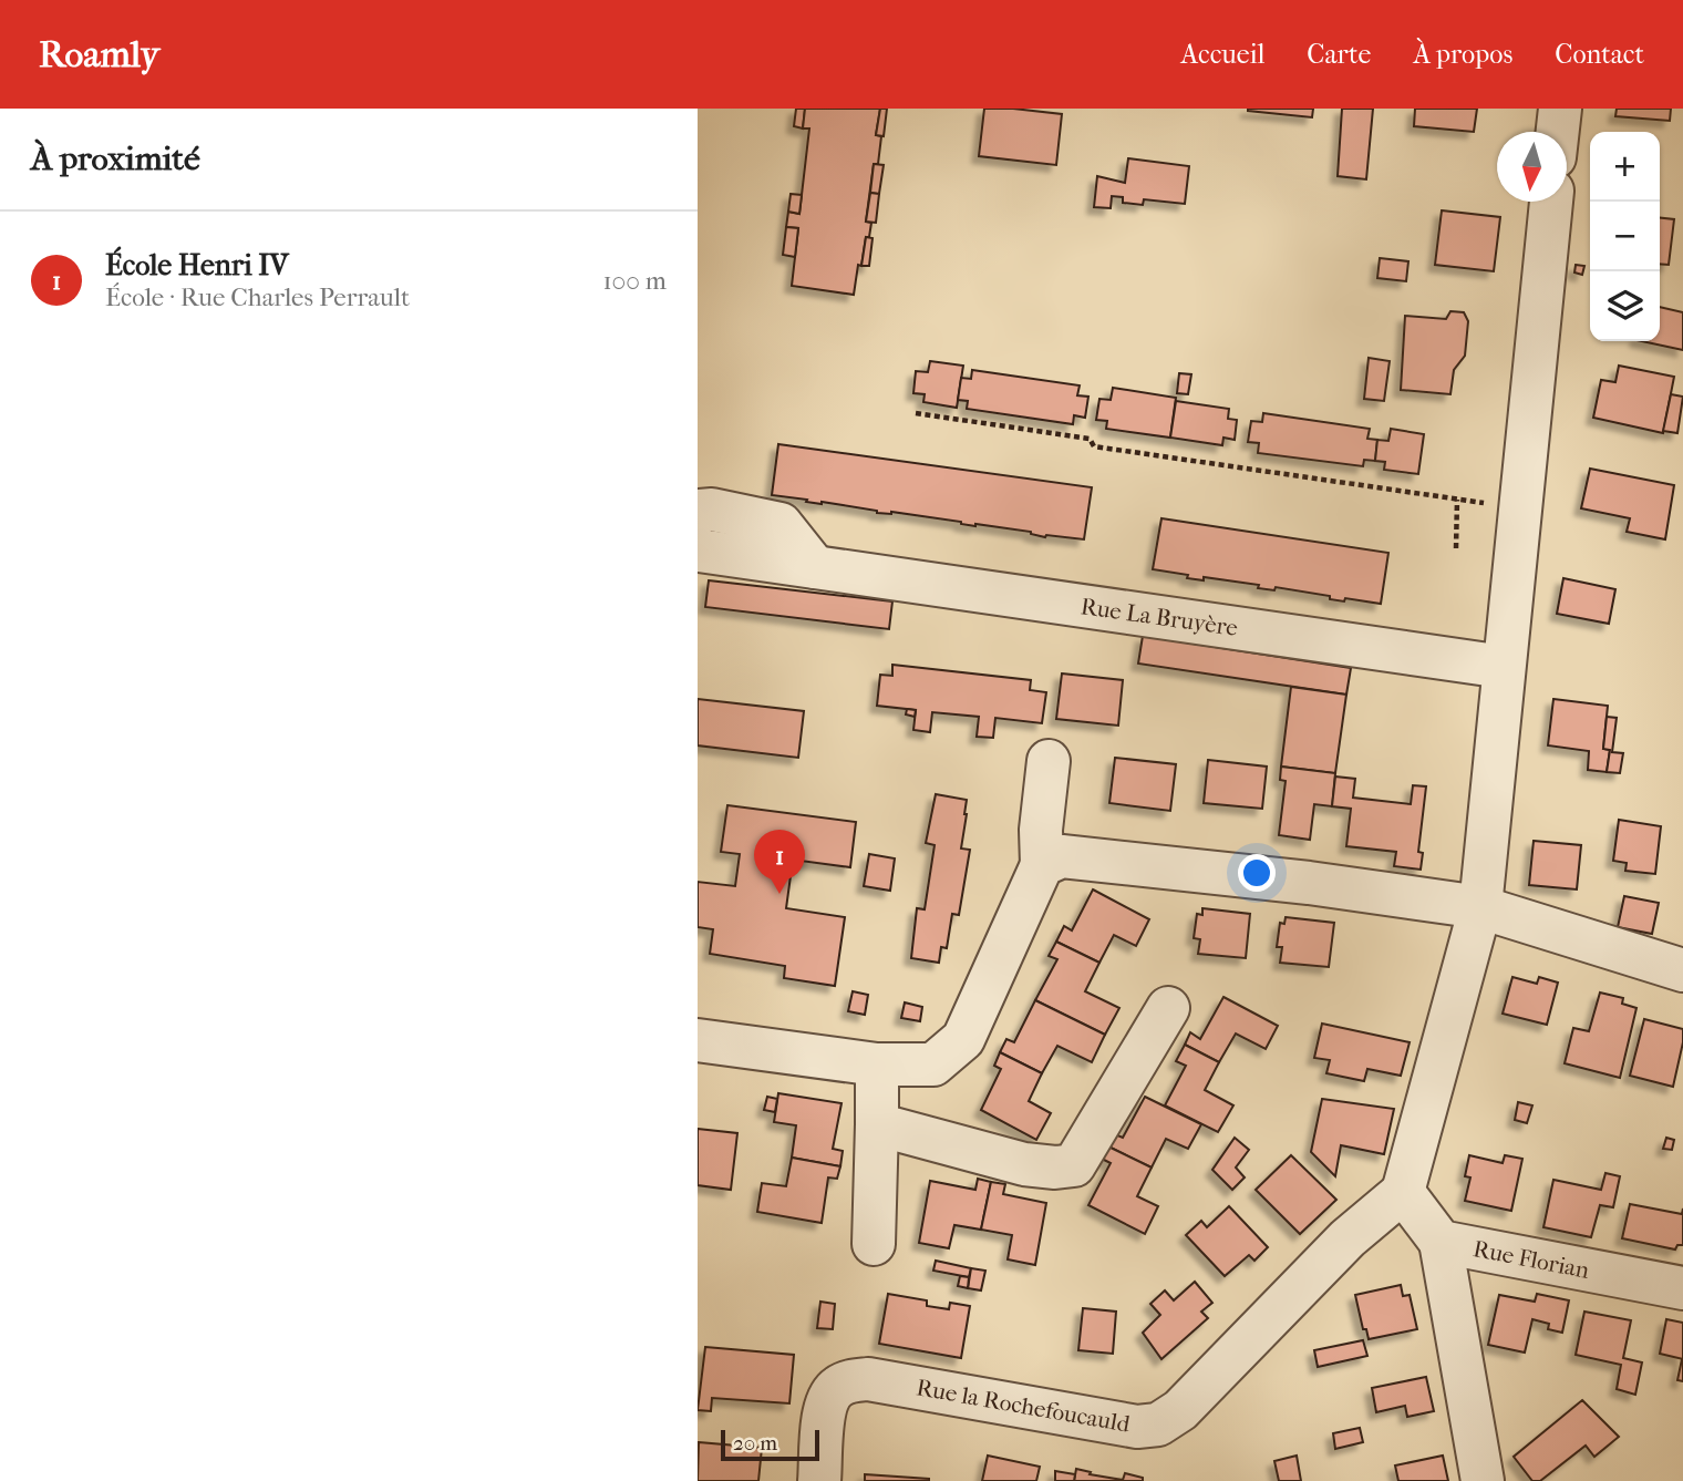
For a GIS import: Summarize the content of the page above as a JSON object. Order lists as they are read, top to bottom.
{
  "streets": {
    "street": ["Rue La Bruyère", "Rue Florian", "Rue la Rochefoucauld"]
  },
  "crossings": [
    ["Rue Florian", "Rue la Rochefoucauld"]
  ],
  "scale_bar": "20 m",
  "north": "bottom",
  "page": {
    "header": "Roamly",
    "nav": [
      "Accueil",
      "Carte",
      "À propos",
      "Contact"
    ],
    "heading": "À proximité",
    "map_buttons": ["+", "−"],
    "list": [
      {
        "mark": "1",
        "name": "École Henri IV",
        "note": "École · Rue Charles Perrault",
        "value": "100 m"
      }
    ],
    "pins": "1",
    "scale": "20 m"
  }
}
